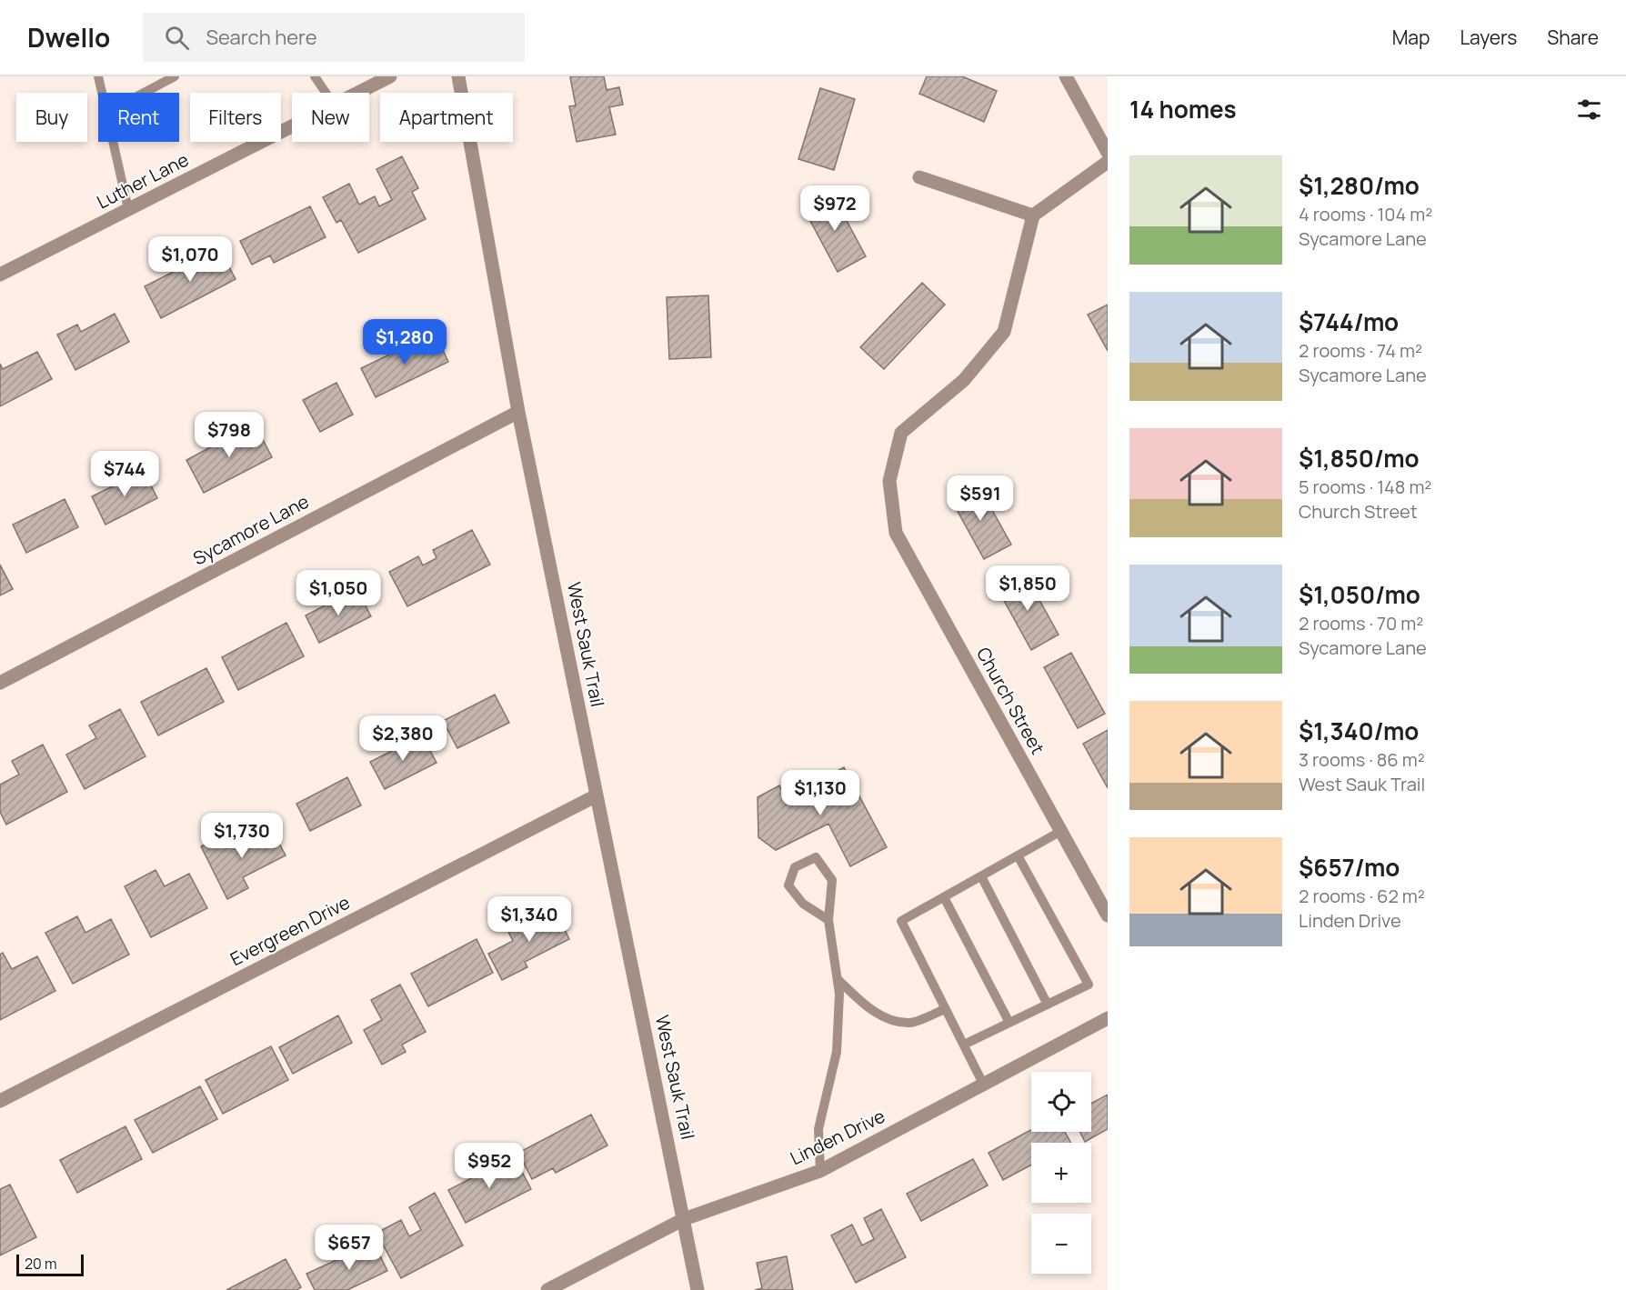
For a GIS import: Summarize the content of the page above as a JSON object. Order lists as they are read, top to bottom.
{
  "streets": {
    "street": [
      "Luther Lane",
      "Sycamore Lane",
      "West Sauk Trail",
      "Church Street",
      "Evergreen Drive",
      "Linden Drive"
    ]
  },
  "crossings": [
    ["Sycamore Lane", "West Sauk Trail"],
    ["West Sauk Trail", "Evergreen Drive"],
    ["West Sauk Trail", "Linden Drive"]
  ],
  "scale_bar": "20 m",
  "page": {
    "header": "Dwello",
    "search": "Search here",
    "nav": ["Map", "Layers", "Share"],
    "heading": "14 homes",
    "chip": [
      "Buy",
      "Rent",
      "Filters",
      "New",
      "Apartment"
    ],
    "list": [
      {
        "name": "$1,280/mo",
        "note": "4 rooms · 104 m² · Sycamore Lane"
      },
      {
        "name": "$744/mo",
        "note": "2 rooms · 74 m² · Sycamore Lane"
      },
      {
        "name": "$1,850/mo",
        "note": "5 rooms · 148 m² · Church Street"
      },
      {
        "name": "$1,050/mo",
        "note": "2 rooms · 70 m² · Sycamore Lane"
      },
      {
        "name": "$1,340/mo",
        "note": "3 rooms · 86 m² · West Sauk Trail"
      },
      {
        "name": "$657/mo",
        "note": "2 rooms · 62 m² · Linden Drive"
      }
    ],
    "price": [
      "$972",
      "$1,070",
      "$1,280",
      "$798",
      "$744",
      "$591",
      "$1,850",
      "$1,050",
      "$2,380",
      "$1,130",
      "$1,730",
      "$1,340",
      "$952",
      "$657"
    ],
    "map_buttons": ["+", "−"],
    "scale": "20 m"
  }
}
